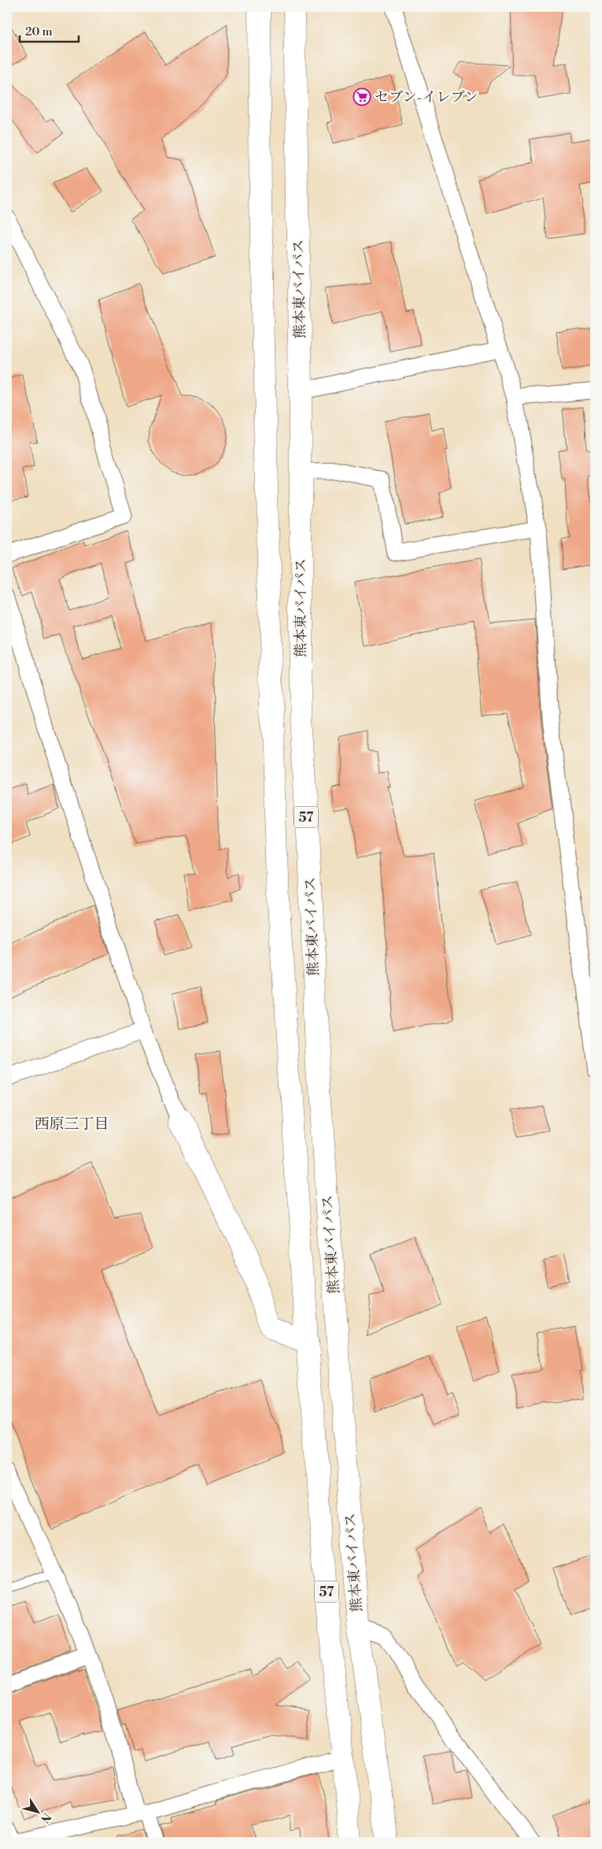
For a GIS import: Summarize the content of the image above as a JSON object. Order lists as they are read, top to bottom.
{
  "streets": {
    "main road": ["熊本東バイパス", "57"]
  },
  "districts": ["西原三丁目"],
  "places": {
    "supermarket": ["セブン-イレブン"]
  },
  "scale_bar": "20 m",
  "north": "bottom right"
}
